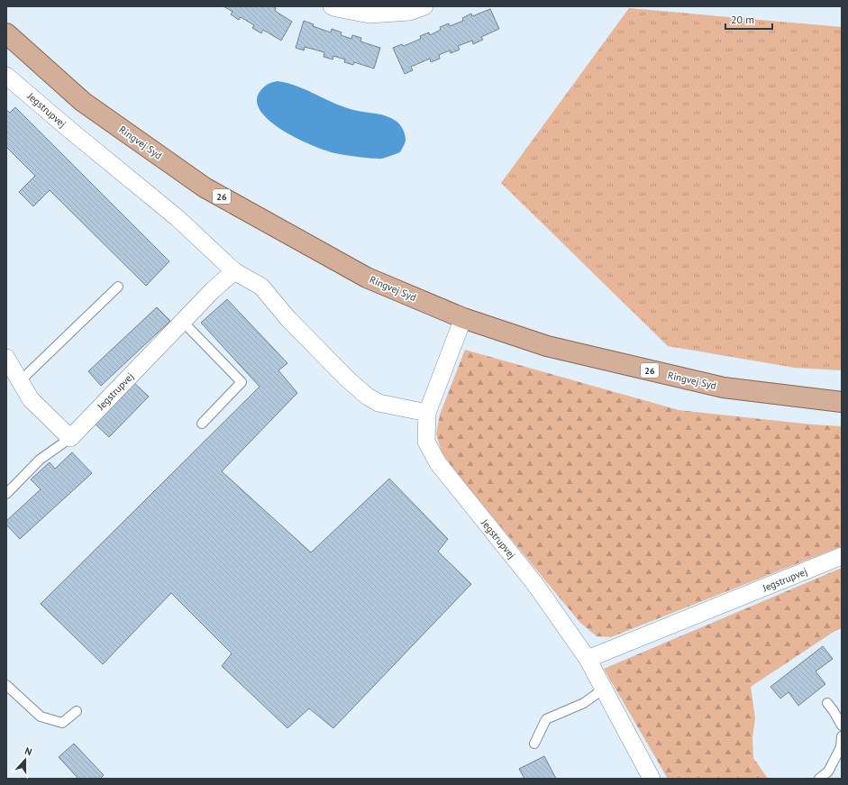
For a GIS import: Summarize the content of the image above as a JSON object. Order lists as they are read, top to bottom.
{
  "streets": {
    "main road": ["Ringvej Syd", "26"],
    "street": ["Jegstrupvej"]
  },
  "crossings": [
    ["Jegstrupvej", "Ringvej Syd"]
  ],
  "scale_bar": "20 m",
  "north": "top"
}
